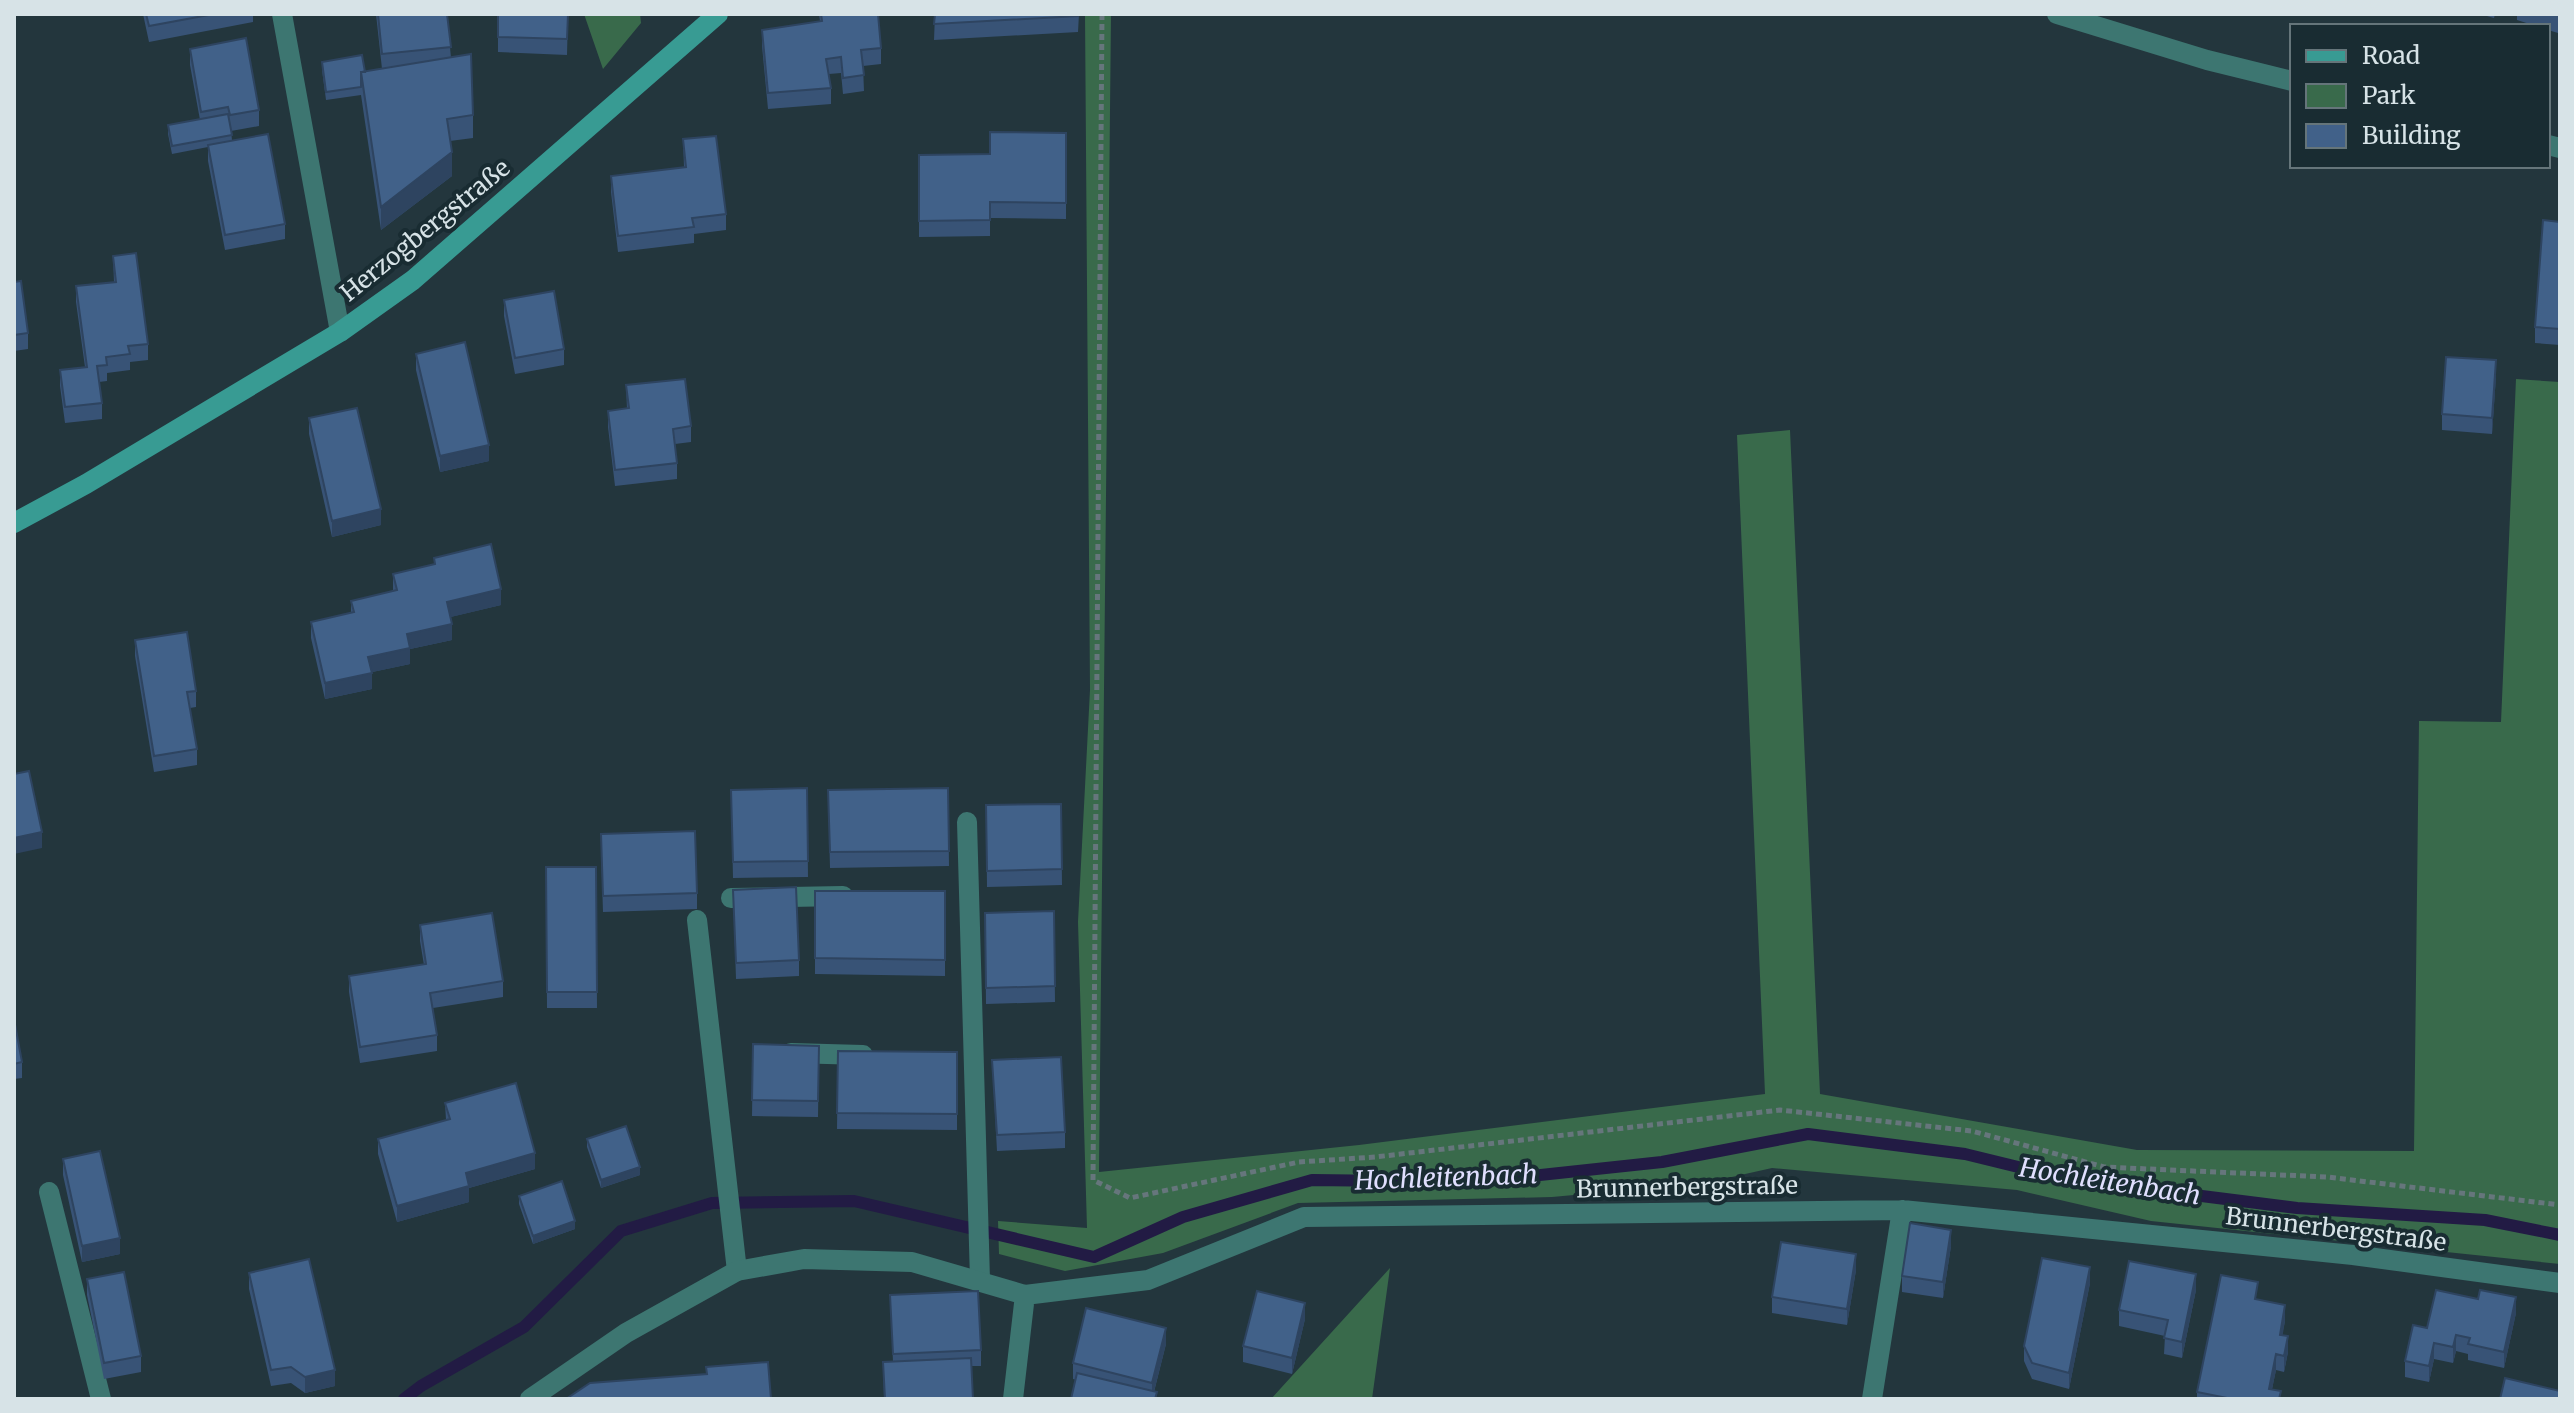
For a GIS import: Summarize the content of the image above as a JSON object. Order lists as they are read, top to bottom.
{
  "streets": {
    "main road": ["Herzogbergstraße"],
    "street": ["Brunnerbergstraße"]
  },
  "water": ["Hochleitenbach"],
  "legend": ["Road", "Park", "Building"]
}
